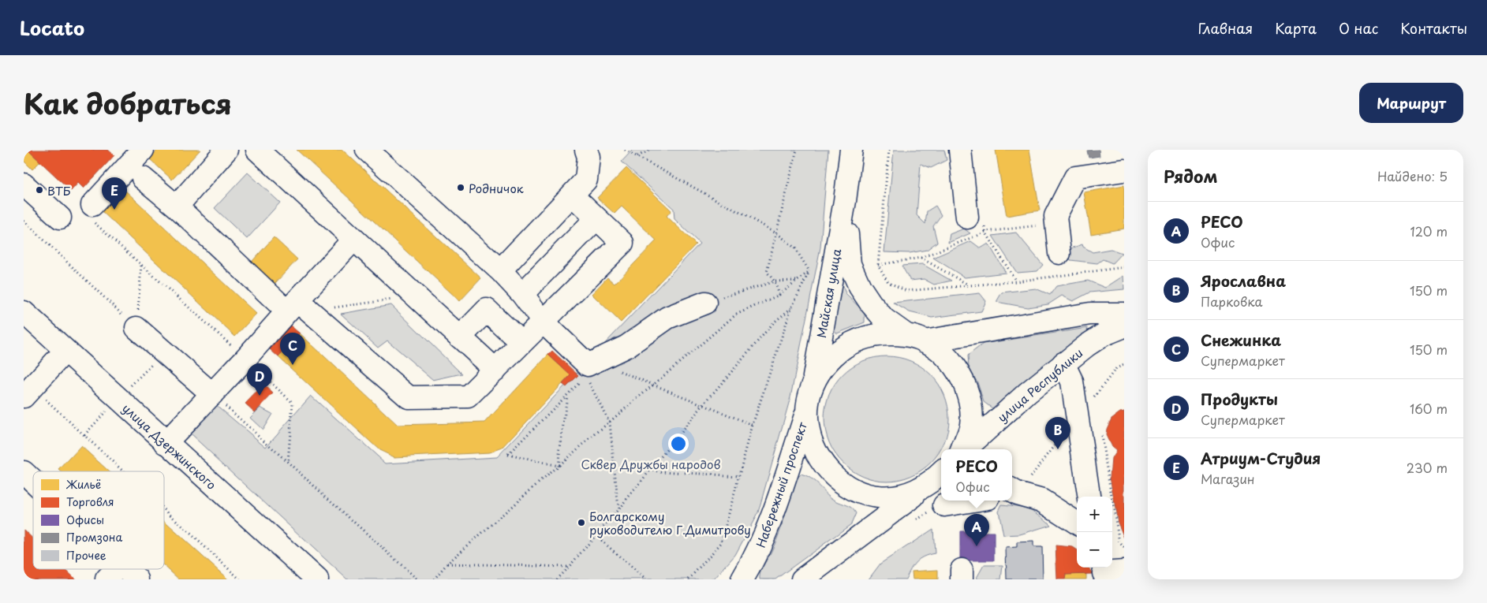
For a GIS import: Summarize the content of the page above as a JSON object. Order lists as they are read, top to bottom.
{
  "streets": {
    "main road": [
      "Майская улица",
      "улица Республики",
      "улица Дзержинского",
      "Набережный проспект"
    ]
  },
  "parks": ["Сквер Дружбы народов"],
  "places": ["Родничок", "ВТБ", "Болгарскому руководителю Г.Димитрову"],
  "legend": [
    "Жильё",
    "Торговля",
    "Офисы",
    "Промзона",
    "Прочее"
  ],
  "page": {
    "header": "Locato",
    "nav": [
      "Главная",
      "Карта",
      "О нас",
      "Контакты"
    ],
    "title": "Как добраться",
    "buttons": "Маршрут",
    "heading": ["Рядом", "Найдено: 5"],
    "pins": [
      "E",
      "C",
      "D",
      "B",
      "A"
    ],
    "list": [
      {
        "mark": "A",
        "name": "РЕСО",
        "note": "Офис",
        "value": "120 m"
      },
      {
        "mark": "B",
        "name": "Ярославна",
        "note": "Парковка",
        "value": "150 m"
      },
      {
        "mark": "C",
        "name": "Снежинка",
        "note": "Супермаркет",
        "value": "150 m"
      },
      {
        "mark": "D",
        "name": "Продукты",
        "note": "Супермаркет",
        "value": "160 m"
      },
      {
        "mark": "E",
        "name": "Атриум-Студия",
        "note": "Магазин",
        "value": "230 m"
      }
    ],
    "popup": ["РЕСО", "Офис"],
    "map_buttons": ["+", "−"]
  }
}
